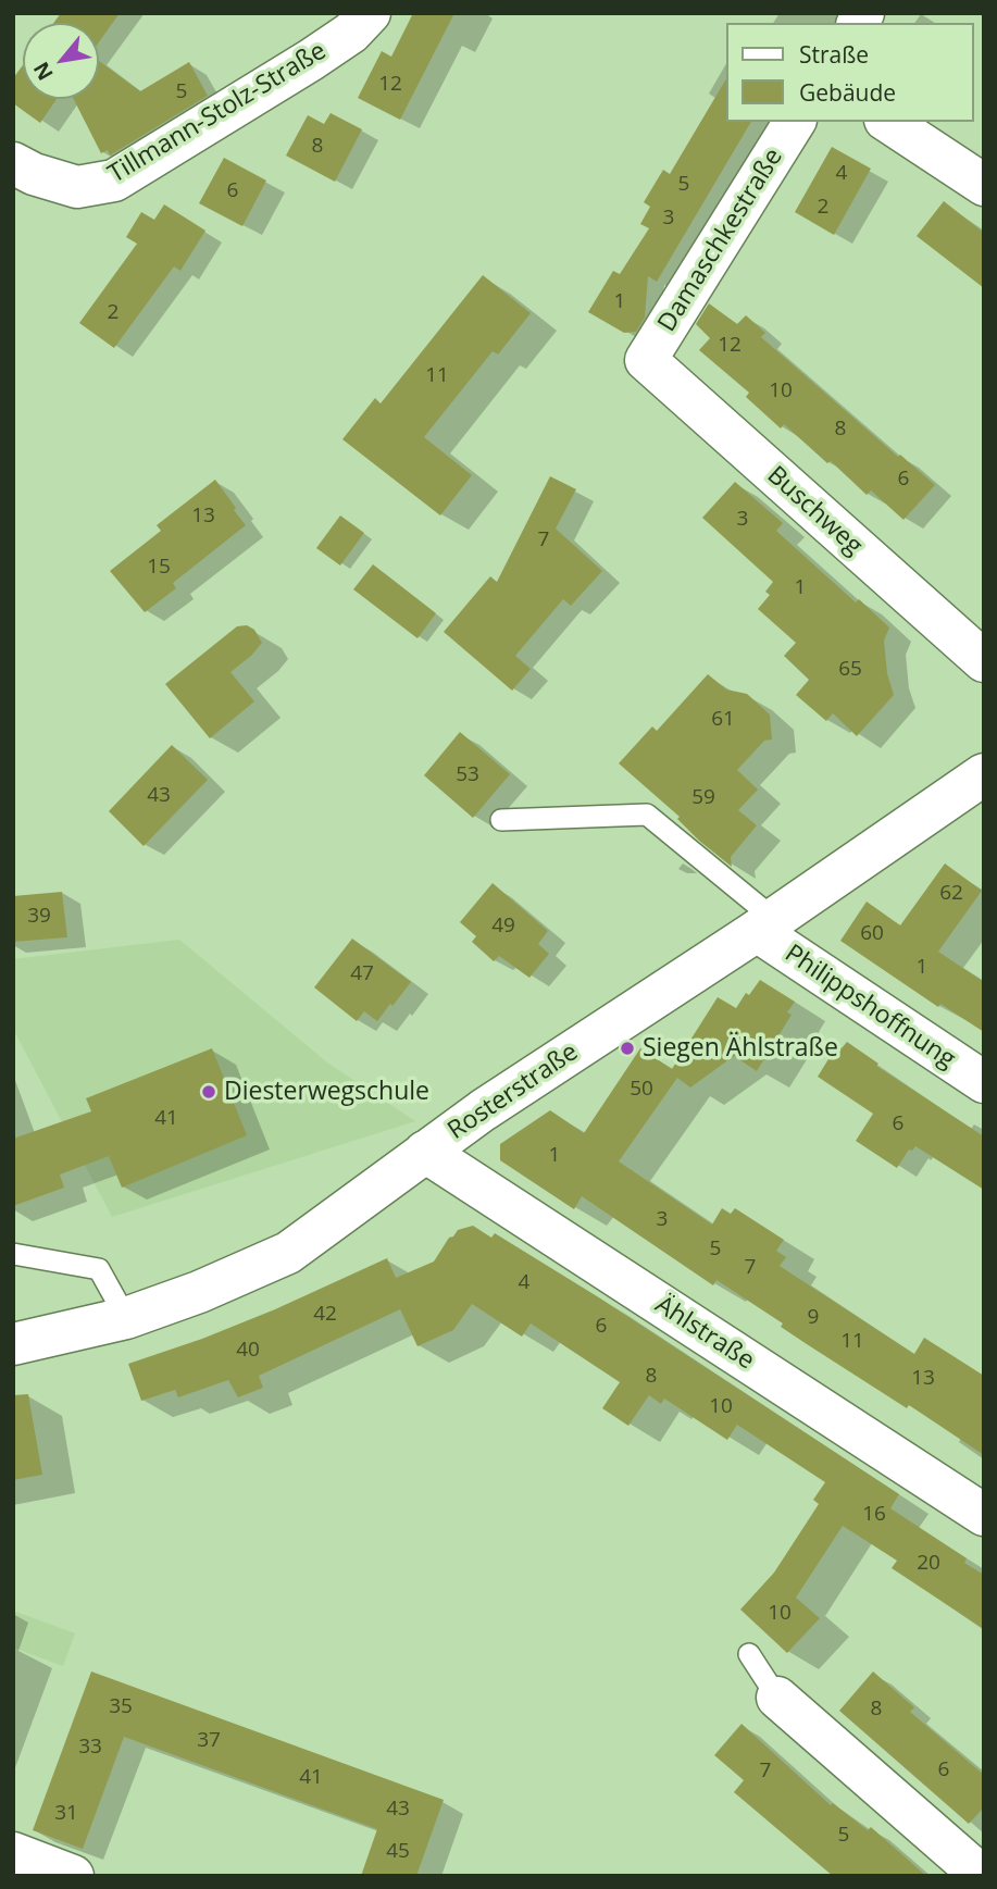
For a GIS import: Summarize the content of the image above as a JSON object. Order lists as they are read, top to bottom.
{
  "streets": {
    "street": [
      "Tillmann-Stolz-Straße",
      "Damaschkestraße",
      "Buschweg",
      "Philippshoffnung",
      "Rosterstraße",
      "Ählstraße"
    ]
  },
  "crossings": [
    ["Damaschkestraße", "Buschweg"],
    ["Philippshoffnung", "Rosterstraße"],
    ["Rosterstraße", "Ählstraße"]
  ],
  "places": ["Siegen Ählstraße", "Diesterwegschule"],
  "house_numbers": [
    "12",
    "5",
    "8",
    "4",
    "5",
    "6",
    "2",
    "3",
    "1",
    "2",
    "12",
    "11",
    "10",
    "8",
    "6",
    "13",
    "3",
    "7",
    "15",
    "1",
    "65",
    "61",
    "53",
    "43",
    "59",
    "62",
    "39",
    "49",
    "60",
    "1",
    "47",
    "50",
    "41",
    "6",
    "1",
    "3",
    "5",
    "7",
    "4",
    "42",
    "9",
    "6",
    "11",
    "40",
    "8",
    "13",
    "10",
    "16",
    "20",
    "10",
    "35",
    "8",
    "37",
    "33",
    "6",
    "7",
    "41",
    "43",
    "31",
    "5",
    "45"
  ],
  "legend": ["Straße", "Gebäude"],
  "north": "bottom left"
}
